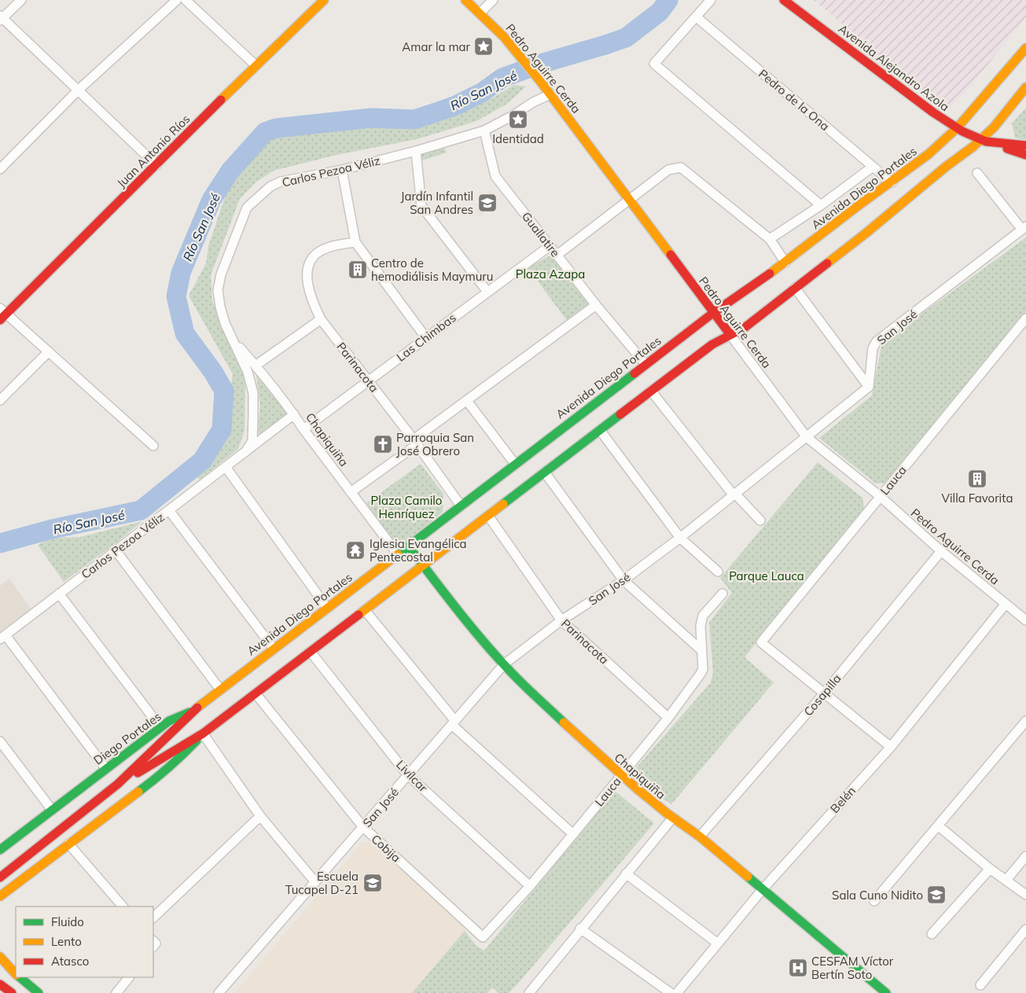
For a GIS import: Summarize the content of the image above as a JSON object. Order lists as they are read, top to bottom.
{
  "streets": {
    "main road": [
      "Avenida Alejandro Azola",
      "Pedro Aguirre Cerda",
      "Juan Antonio Ríos",
      "Avenida Diego Portales",
      "Chapiquiña",
      "Diego Portales"
    ],
    "street": [
      "Pedro de la Ona",
      "Carlos Pezoa Véliz",
      "Guallatire",
      "San José",
      "Las Chimbas",
      "Parinacota",
      "Lauca",
      "Cosapilla",
      "Livílcar",
      "Belén",
      "Cobija"
    ]
  },
  "crossings": [
    ["Avenida Alejandro Azola", "Avenida Diego Portales"],
    ["Pedro Aguirre Cerda", "Carlos Pezoa Véliz"],
    ["Pedro Aguirre Cerda", "Avenida Diego Portales"],
    ["Pedro Aguirre Cerda", "San José"],
    ["Pedro Aguirre Cerda", "Lauca"],
    ["Pedro Aguirre Cerda", "Cosapilla"],
    ["Pedro Aguirre Cerda", "Belén"],
    ["Pedro de la Ona", "Avenida Diego Portales"],
    ["Carlos Pezoa Véliz", "Guallatire"],
    ["Carlos Pezoa Véliz", "Chapiquiña"],
    ["Avenida Diego Portales", "Guallatire"],
    ["Avenida Diego Portales", "Parinacota"],
    ["Avenida Diego Portales", "Chapiquiña"],
    ["Avenida Diego Portales", "Diego Portales"],
    ["Guallatire", "Las Chimbas"],
    ["San José", "Parinacota"],
    ["San José", "Chapiquiña"],
    ["San José", "Livílcar"],
    ["San José", "Cobija"],
    ["Las Chimbas", "Parinacota"],
    ["Las Chimbas", "Chapiquiña"],
    ["Parinacota", "Lauca"],
    ["Chapiquiña", "Lauca"],
    ["Chapiquiña", "Cosapilla"],
    ["Chapiquiña", "Belén"],
    ["Lauca", "Cosapilla"],
    ["Lauca", "Livílcar"],
    ["Lauca", "Cobija"]
  ],
  "water": ["Río San José"],
  "parks": ["Plaza Azapa", "Plaza Camilo Henríquez", "Parque Lauca"],
  "places": {
    "place": ["Amar la mar", "Identidad"],
    "school or university": ["Jardín Infantil San Andres", "Escuela Tucapel D-21", "Sala Cuno Nidito"],
    "building": ["Centro de hemodiálisis Maymuru", "Villa Favorita"],
    "church": ["Parroquia San José Obrero"],
    "temple": ["Iglesia Evangélica Pentecostal"],
    "hospital": ["CESFAM Víctor Bertín Soto"]
  },
  "legend": ["Fluido", "Lento", "Atasco"]
}
